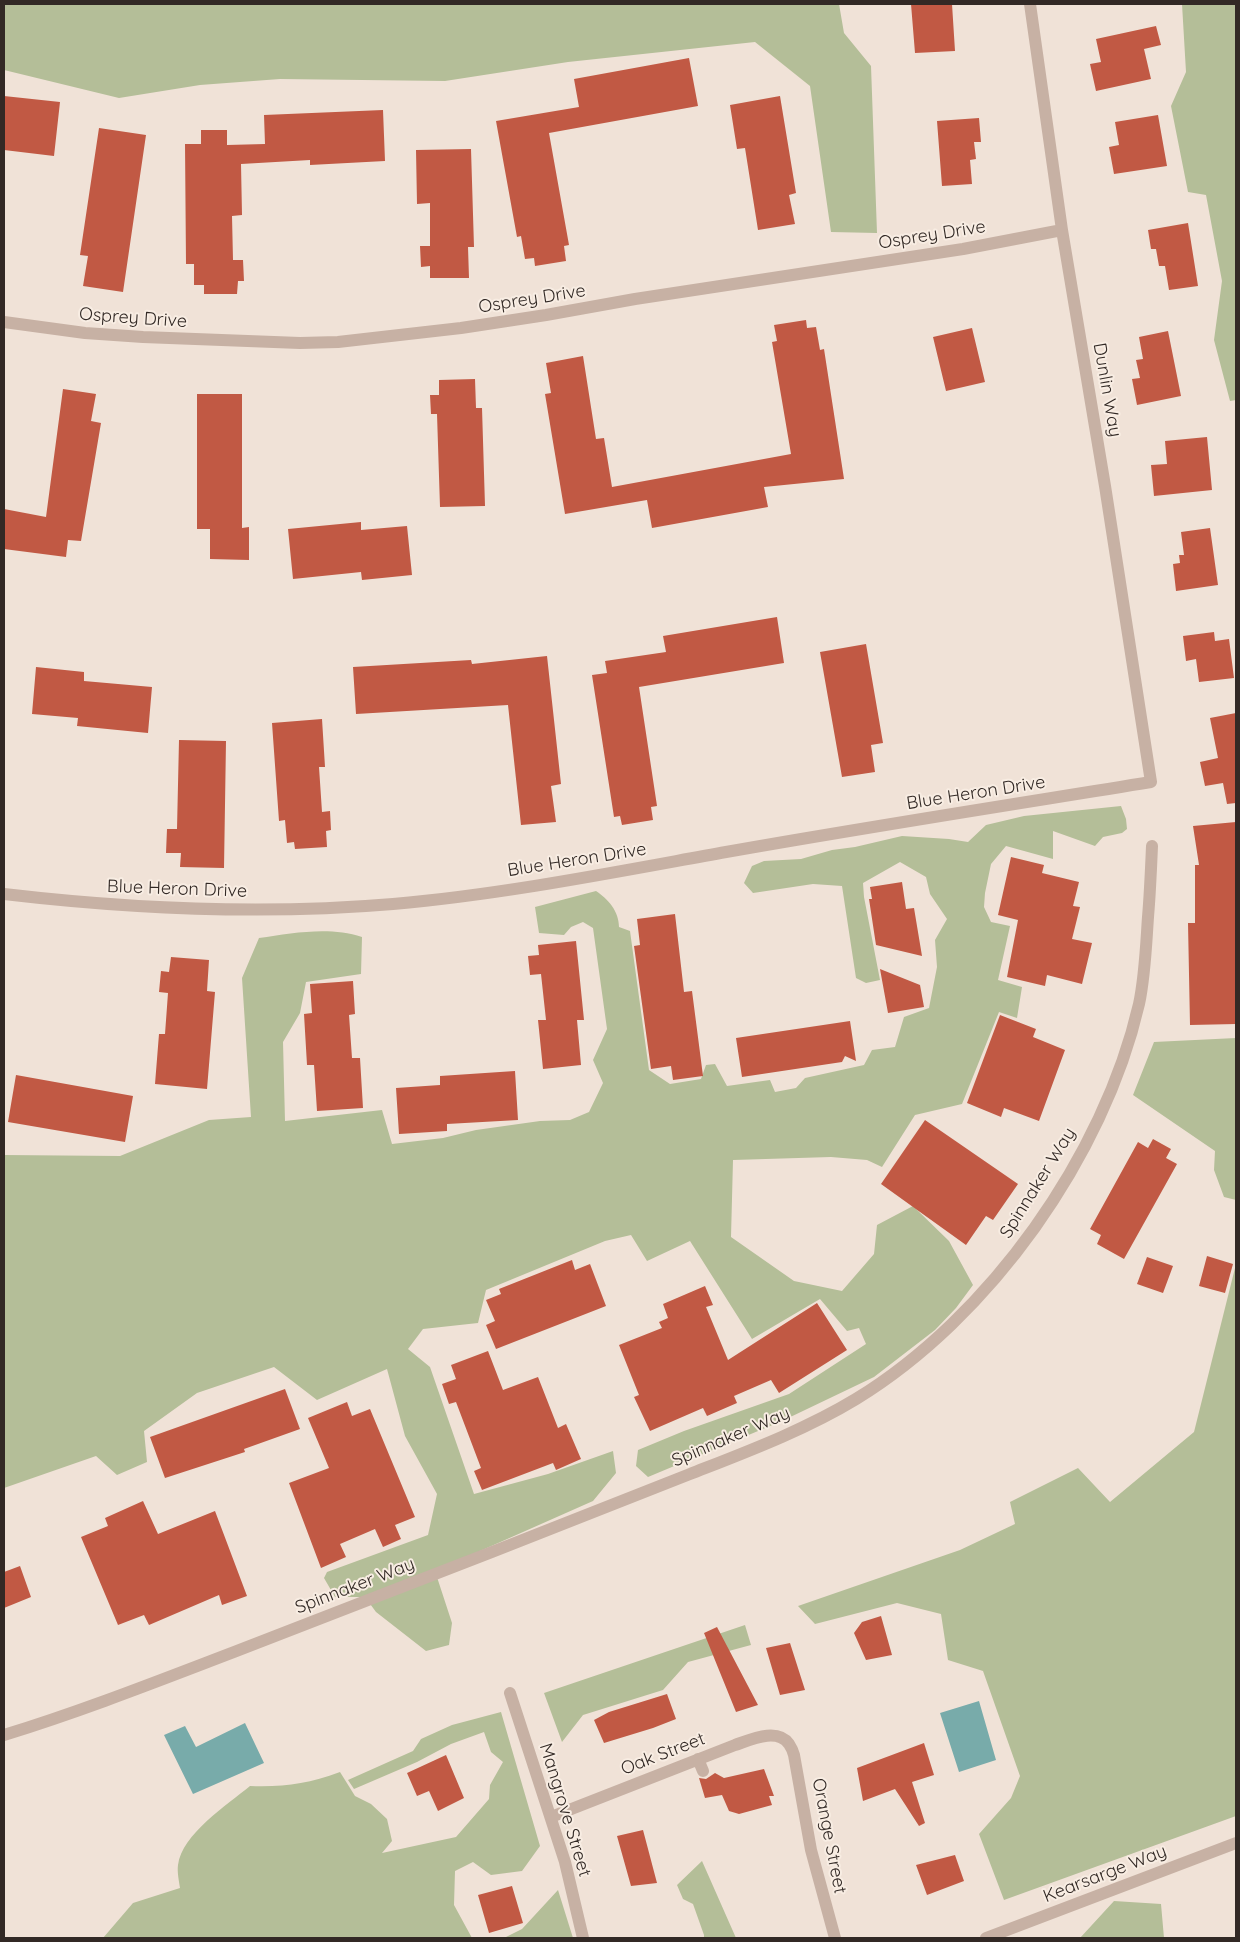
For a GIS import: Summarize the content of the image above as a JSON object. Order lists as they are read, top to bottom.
{
  "streets": {
    "street": [
      "Osprey Drive",
      "Dunlin Way",
      "Blue Heron Drive",
      "Spinnaker Way",
      "Oak Street",
      "Mangrove Street",
      "Orange Street",
      "Kearsarge Way"
    ]
  },
  "crossings": [
    ["Osprey Drive", "Dunlin Way"],
    ["Dunlin Way", "Blue Heron Drive"],
    ["Oak Street", "Mangrove Street"],
    ["Oak Street", "Orange Street"]
  ]
}
